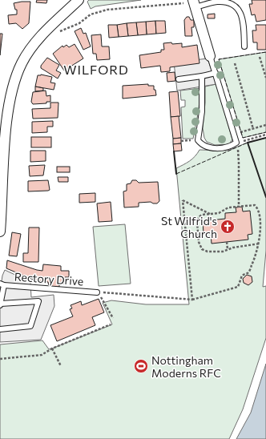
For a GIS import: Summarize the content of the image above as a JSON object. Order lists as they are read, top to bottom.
{
  "streets": {
    "lane": ["Rectory Drive"]
  },
  "districts": ["WILFORD"],
  "places": {
    "church": ["St Wilfrid's Church"],
    "sports": ["Nottingham Moderns RFC"]
  }
}
